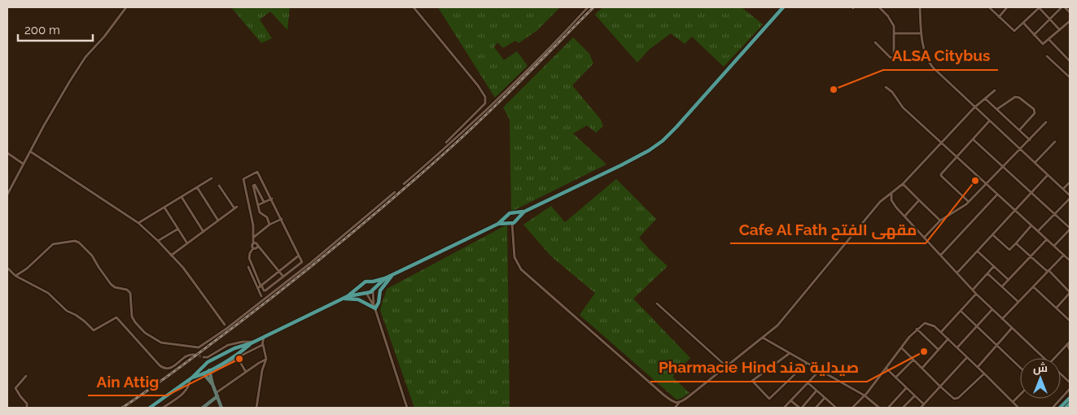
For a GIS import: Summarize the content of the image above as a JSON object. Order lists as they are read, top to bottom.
{
  "places": [
    "ALSA Citybus",
    "Cafe Al Fath مقهى الفتح",
    "Pharmacie Hind صيدلية هند",
    "Ain Attig"
  ],
  "scale_bar": "200 m",
  "north": "top"
}
